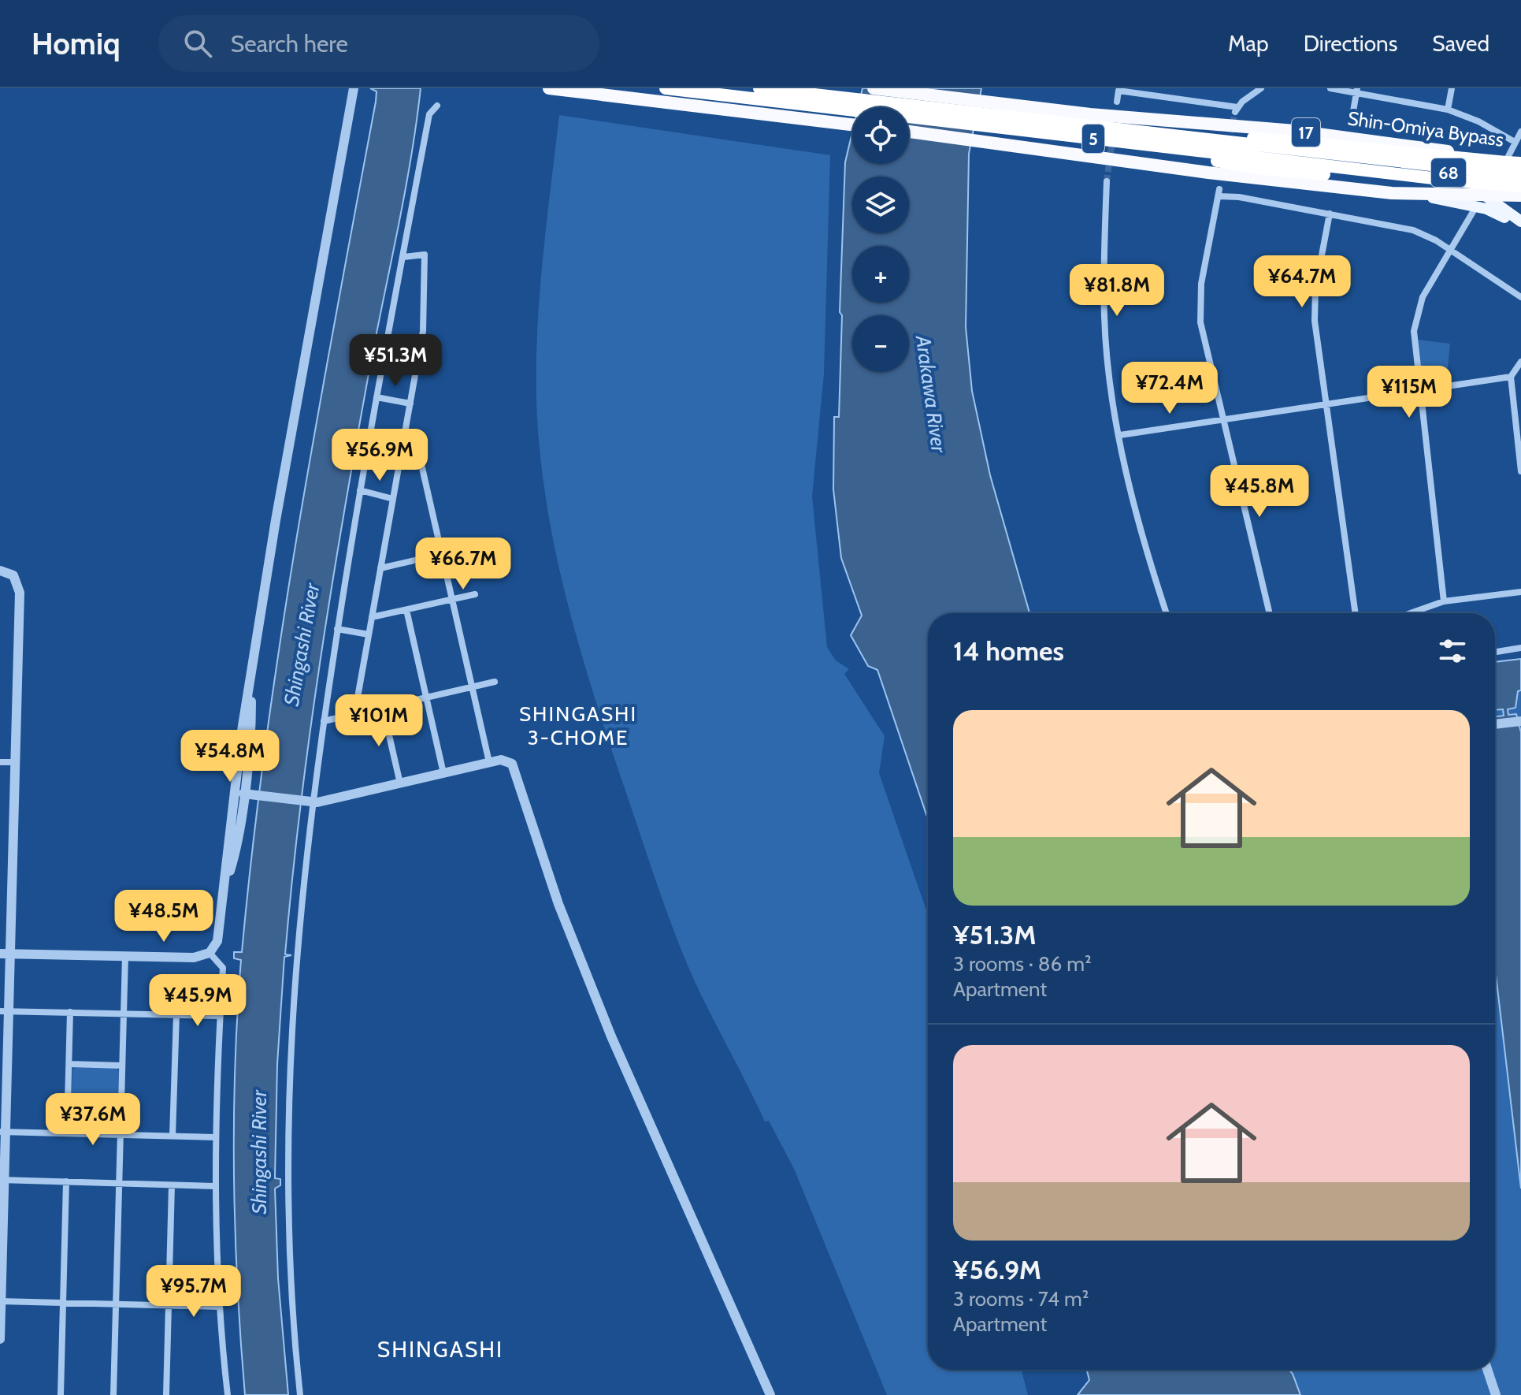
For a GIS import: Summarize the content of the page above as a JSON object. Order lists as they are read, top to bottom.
{
  "streets": {
    "highway": ["Shin-Omiya Bypass", "17", "5"],
    "main road": ["68"]
  },
  "crossings": [
    ["Shin-Omiya Bypass", "68"]
  ],
  "districts": ["SHINGASHI 3-CHOME", "SHINGASHI"],
  "water": ["Arakawa River", "Shingashi River"],
  "page": {
    "header": "Homiq",
    "search": "Search here",
    "nav": ["Map", "Directions", "Saved"],
    "map_buttons": ["+", "−"],
    "price": [
      "¥64.7M",
      "¥81.8M",
      "¥51.3M",
      "¥72.4M",
      "¥115M",
      "¥56.9M",
      "¥45.8M",
      "¥66.7M",
      "¥101M",
      "¥54.8M",
      "¥48.5M",
      "¥45.9M",
      "¥37.6M",
      "¥95.7M"
    ],
    "heading": "14 homes",
    "list": [
      {
        "name": "¥51.3M",
        "note": "3 rooms · 86 m² · Apartment"
      },
      {
        "name": "¥56.9M",
        "note": "3 rooms · 74 m² · Apartment"
      }
    ]
  }
}
